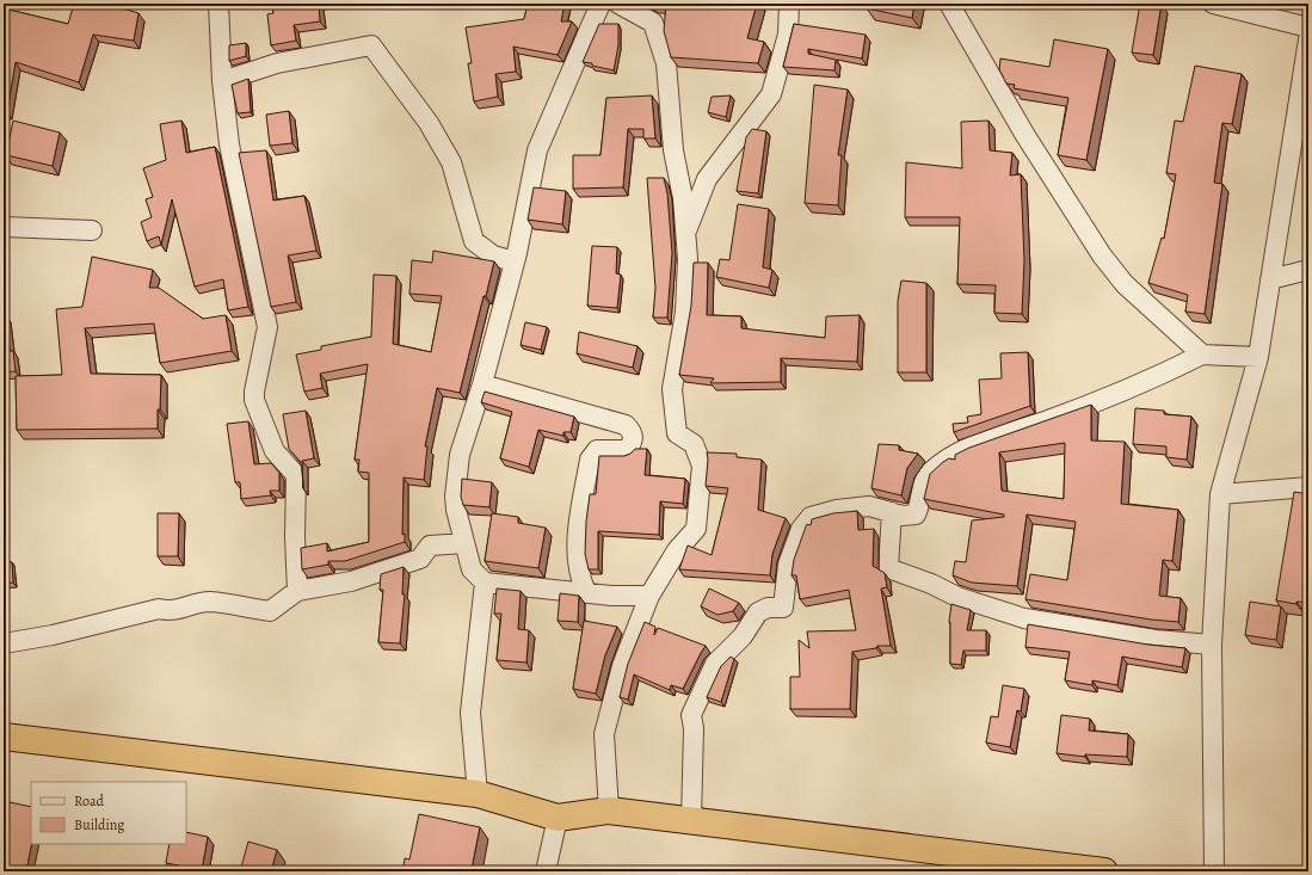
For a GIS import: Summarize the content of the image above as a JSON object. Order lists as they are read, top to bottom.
{
  "legend": ["Road", "Building"]
}
